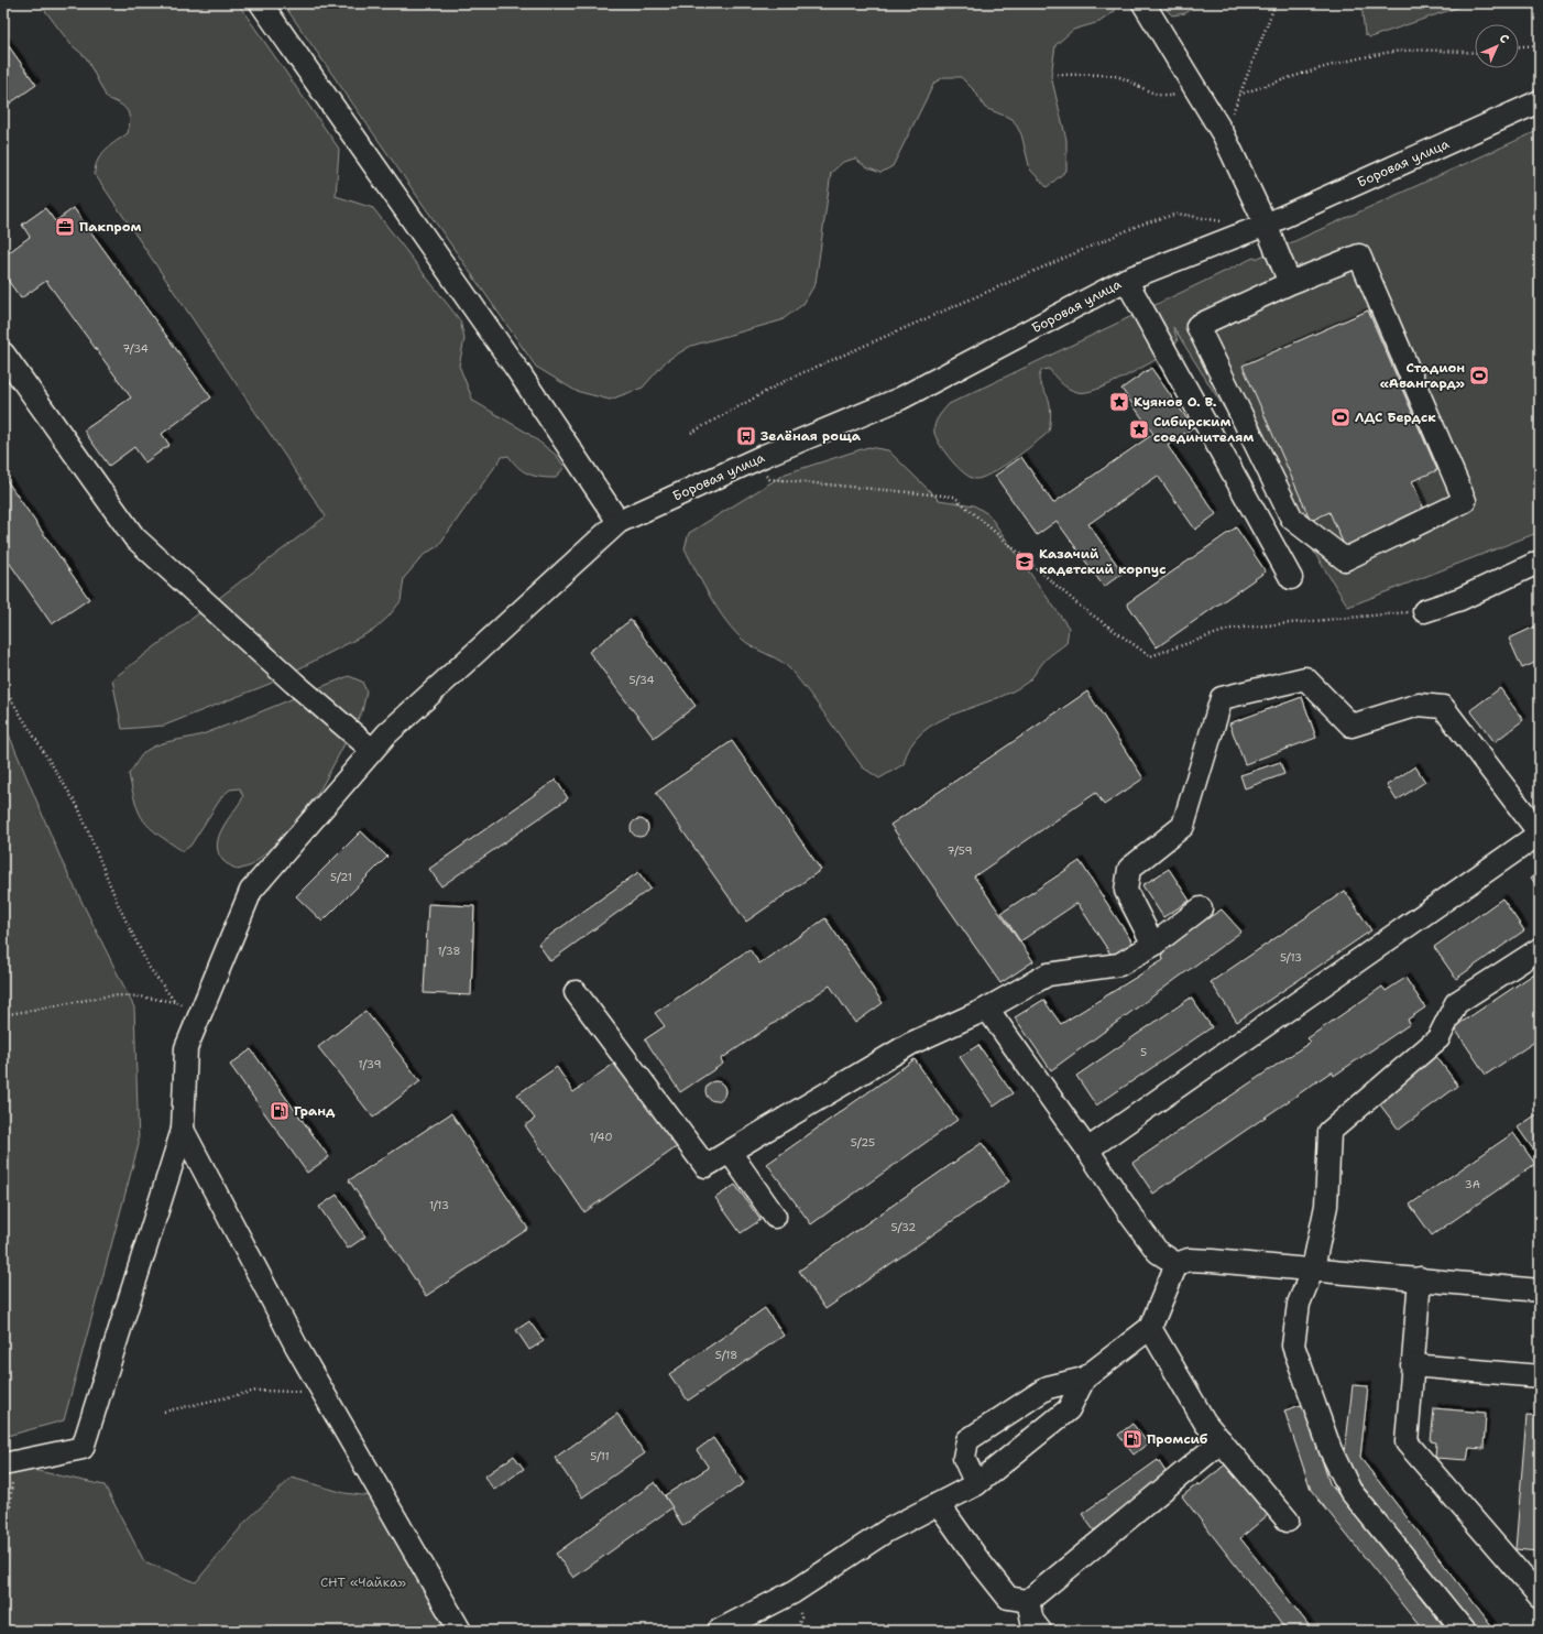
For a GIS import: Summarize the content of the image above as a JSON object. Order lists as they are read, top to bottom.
{
  "streets": {
    "street": ["Боровая улица"]
  },
  "parks": ["СНТ «Чайка»"],
  "places": {
    "office": ["Пакпром"],
    "sports": ["Стадион «Авангард»", "ЛДС Бердск"],
    "place": ["Куянов О. В.", "Сибирским соединителям"],
    "bus stop": ["Зелёная роща"],
    "school or university": ["Казачий кадетский корпус"],
    "fuel station": ["Гранд", "Промсиб"]
  },
  "house_numbers": [
    "7/34",
    "5/34",
    "7/59",
    "5/21",
    "1/38",
    "5/13",
    "5",
    "1/39",
    "1/40",
    "5/25",
    "3А",
    "1/13",
    "5/32",
    "5/18",
    "5/11"
  ],
  "north": "top right"
}
